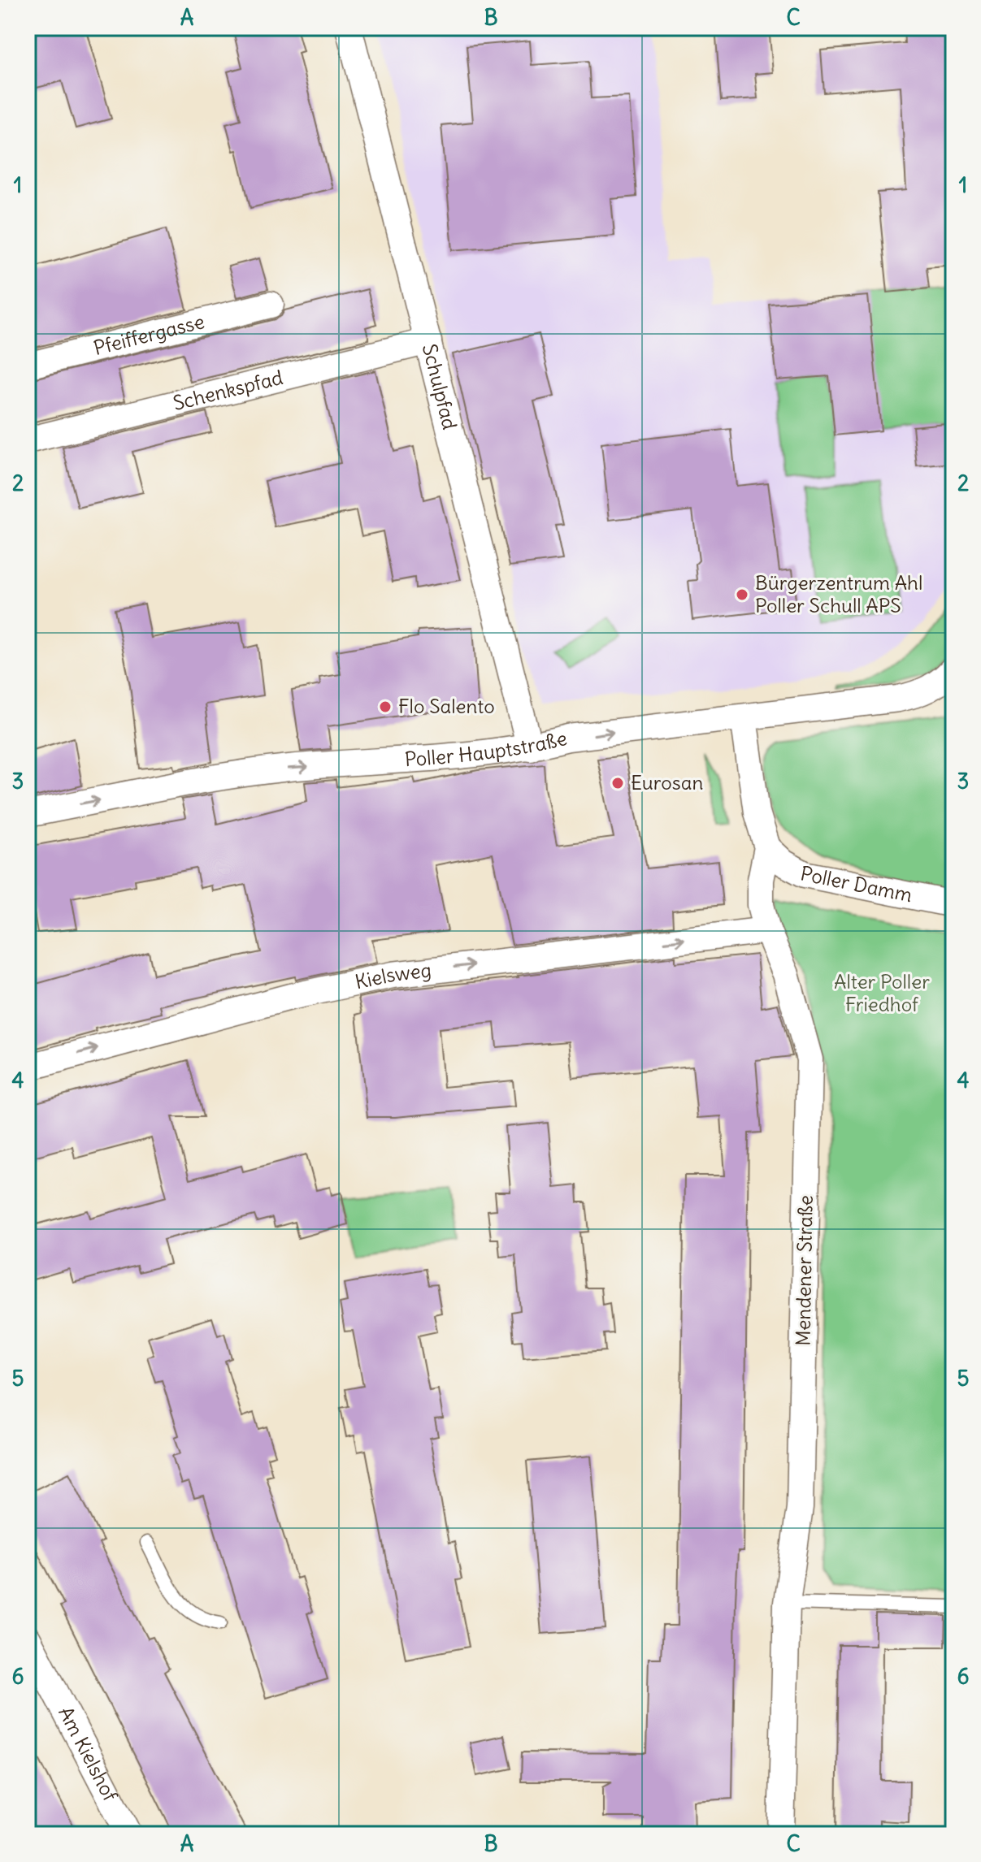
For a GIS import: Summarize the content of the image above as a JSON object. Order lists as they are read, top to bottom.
{
  "streets": {
    "street": [
      "Pfeiffergasse",
      "Schulpfad",
      "Schenkspfad",
      "Poller Hauptstraße",
      "Poller Damm",
      "Kielsweg",
      "Mendener Straße",
      "Am Kielshof"
    ]
  },
  "crossings": [
    ["Schulpfad", "Schenkspfad"],
    ["Schulpfad", "Poller Hauptstraße"],
    ["Poller Hauptstraße", "Mendener Straße"],
    ["Poller Damm", "Mendener Straße"],
    ["Kielsweg", "Mendener Straße"]
  ],
  "one_way": ["Poller Hauptstraße", "Kielsweg"],
  "parks": ["Alter Poller Friedhof"],
  "places": ["Bürgerzentrum Ahl Poller Schull APS", "Flo Salento", "Eurosan"],
  "grid": {
    "columns": ["A", "B", "C"],
    "rows": [
      "1",
      "2",
      "3",
      "4",
      "5",
      "6"
    ]
  }
}
